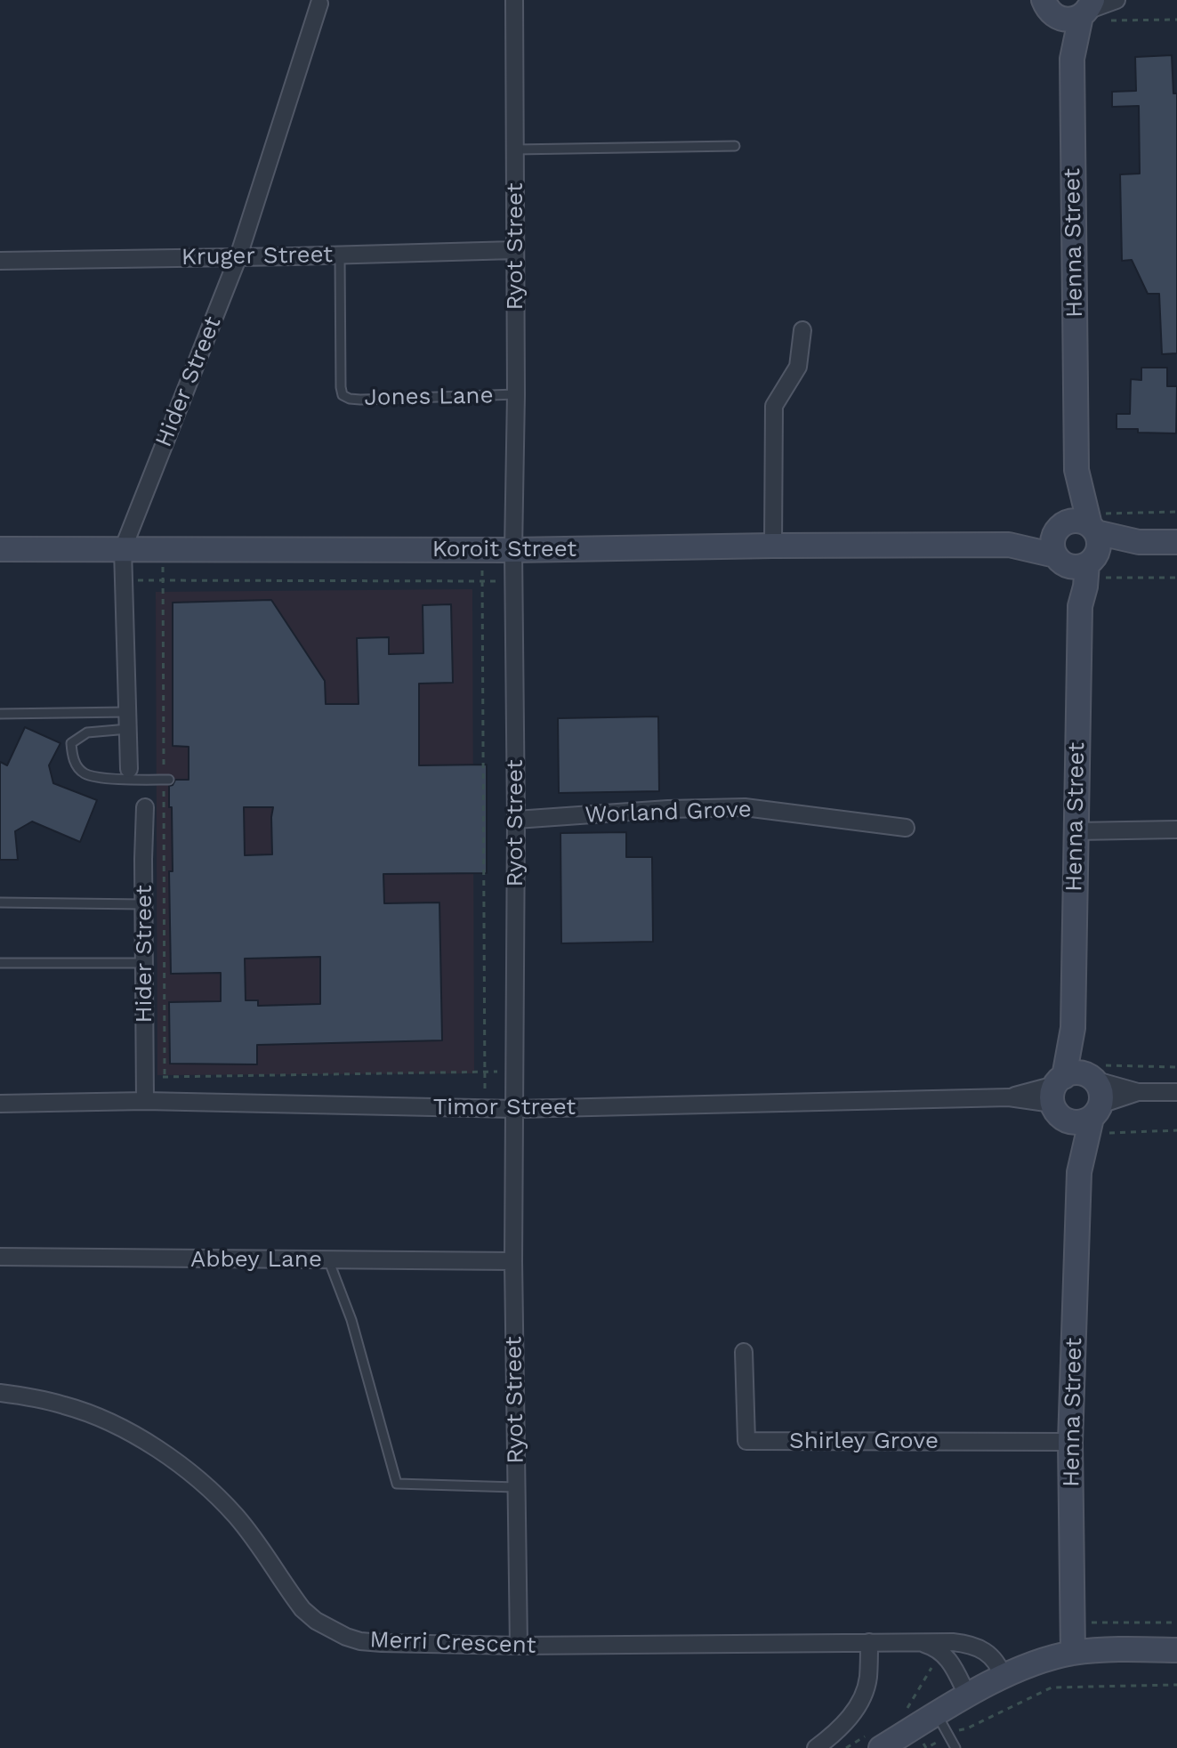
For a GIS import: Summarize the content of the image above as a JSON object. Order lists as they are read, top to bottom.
{
  "streets": {
    "street": [
      "Henna Street",
      "Ryot Street",
      "Kruger Street",
      "Hider Street",
      "Koroit Street",
      "Worland Grove",
      "Timor Street",
      "Abbey Lane",
      "Shirley Grove",
      "Merri Crescent"
    ],
    "lane": ["Jones Lane"]
  },
  "crossings": [
    ["Henna Street", "Koroit Street"],
    ["Henna Street", "Timor Street"],
    ["Henna Street", "Shirley Grove"],
    ["Ryot Street", "Kruger Street"],
    ["Ryot Street", "Jones Lane"],
    ["Ryot Street", "Koroit Street"],
    ["Ryot Street", "Worland Grove"],
    ["Ryot Street", "Timor Street"],
    ["Ryot Street", "Abbey Lane"],
    ["Ryot Street", "Merri Crescent"],
    ["Kruger Street", "Hider Street"],
    ["Kruger Street", "Jones Lane"],
    ["Hider Street", "Koroit Street"],
    ["Hider Street", "Timor Street"]
  ]
}
